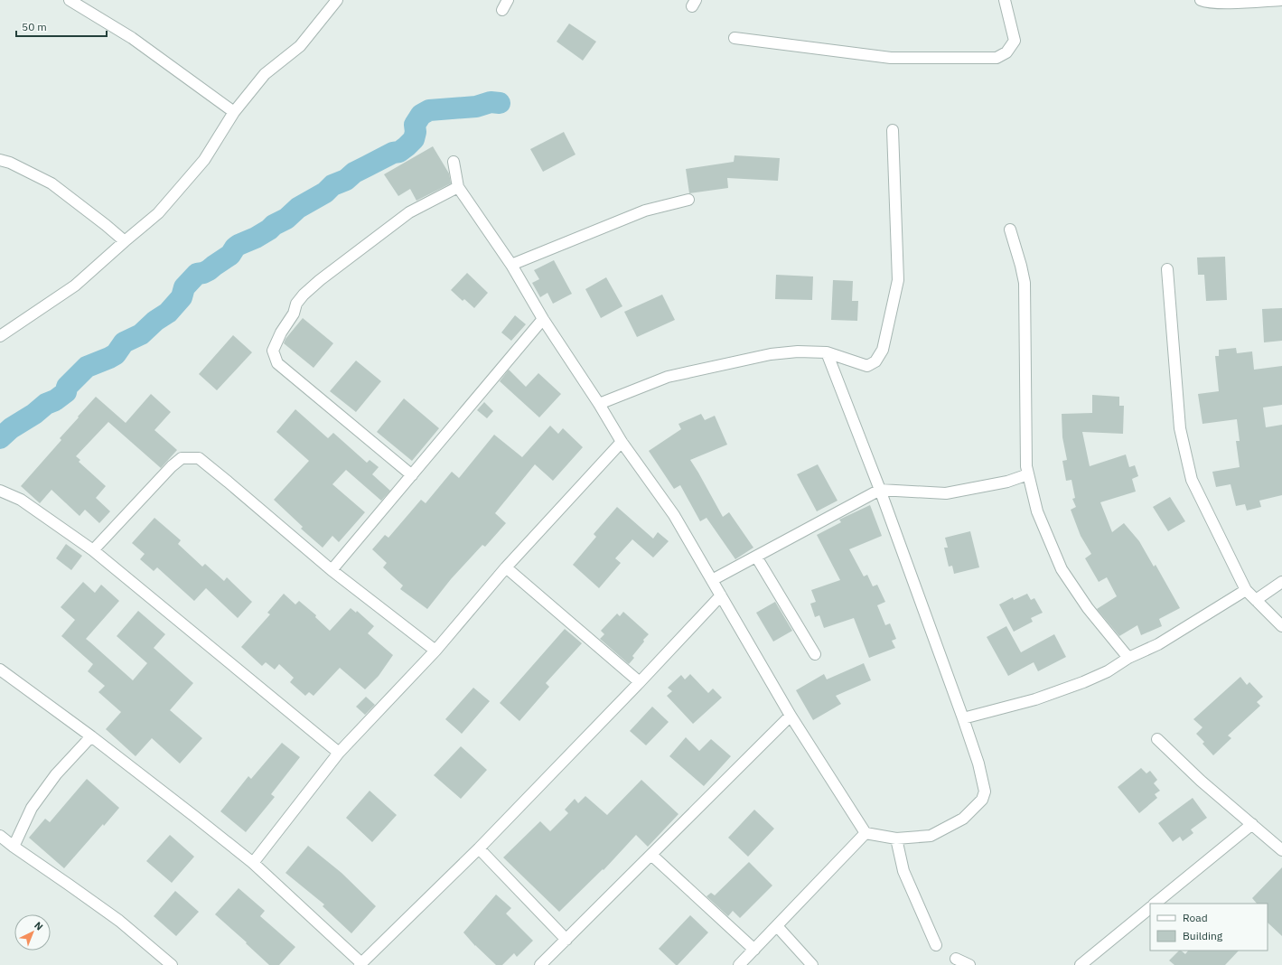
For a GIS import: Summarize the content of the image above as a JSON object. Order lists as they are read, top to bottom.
{
  "legend": ["Road", "Building"],
  "scale_bar": "50 m",
  "north": "top right"
}
